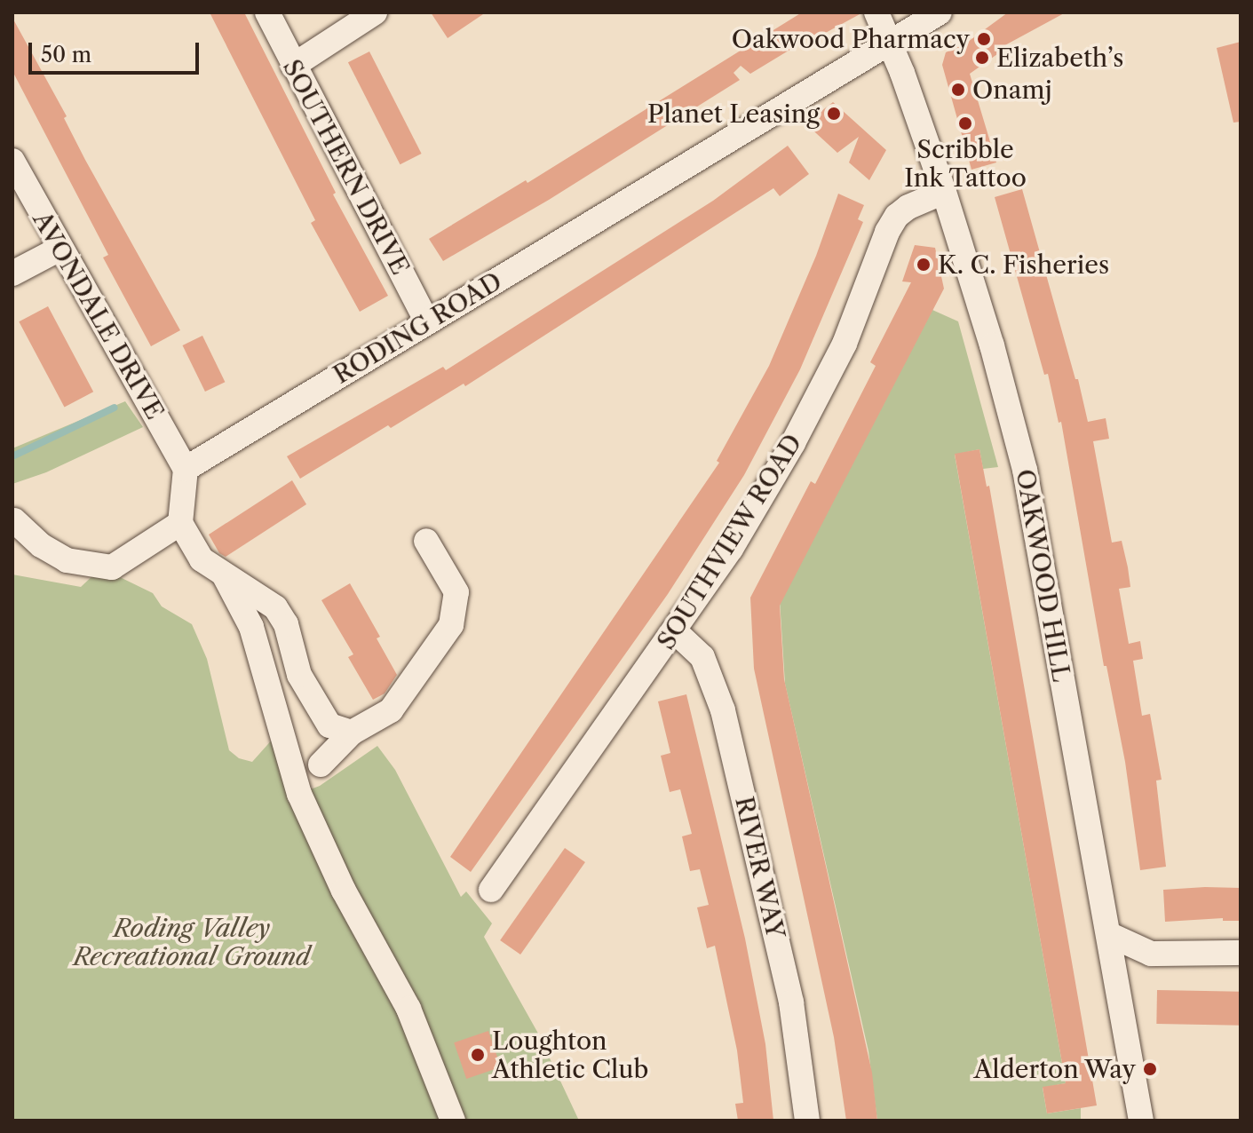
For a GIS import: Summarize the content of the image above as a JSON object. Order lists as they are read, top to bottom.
{
  "streets": {
    "street": [
      "SOUTHERN DRIVE",
      "AVONDALE DRIVE",
      "RODING ROAD",
      "SOUTHVIEW ROAD",
      "OAKWOOD HILL",
      "RIVER WAY"
    ]
  },
  "crossings": [
    ["SOUTHERN DRIVE", "RODING ROAD"],
    ["AVONDALE DRIVE", "RODING ROAD"],
    ["RODING ROAD", "OAKWOOD HILL"],
    ["SOUTHVIEW ROAD", "OAKWOOD HILL"],
    ["SOUTHVIEW ROAD", "RIVER WAY"]
  ],
  "parks": ["Roding Valley Recreational Ground"],
  "places": [
    "Oakwood Pharmacy",
    "Elizabeth’s",
    "Onamj",
    "Planet Leasing",
    "Scribble Ink Tattoo",
    "K. C. Fisheries",
    "Loughton Athletic Club",
    "Alderton Way"
  ],
  "scale_bar": "50 m"
}
